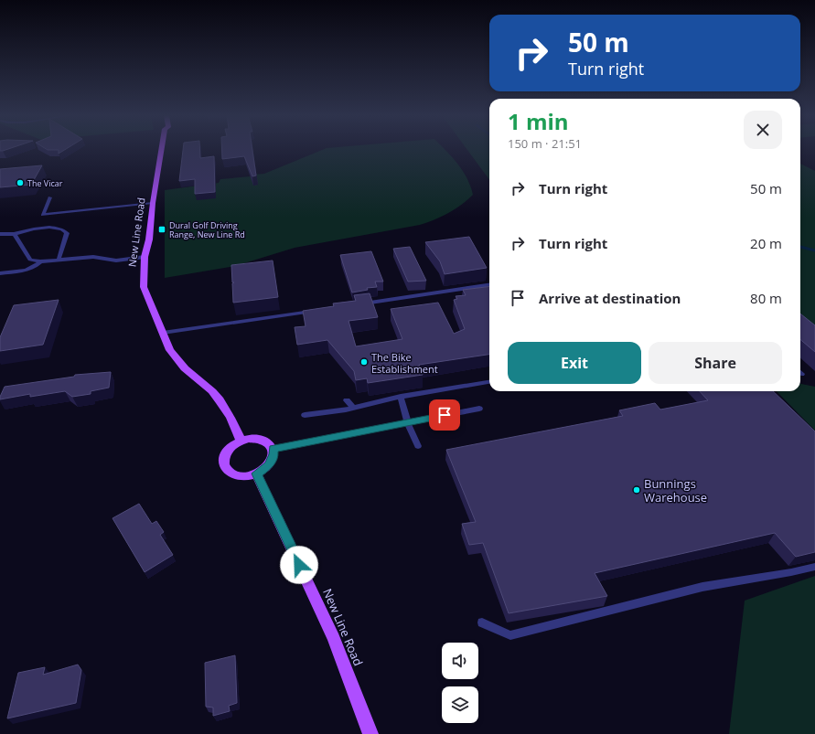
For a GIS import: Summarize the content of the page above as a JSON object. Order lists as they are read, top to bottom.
{
  "streets": {
    "main road": ["New Line Road"]
  },
  "places": {
    "other": ["The Vicar", "The Bike Establishment", "Bunnings Warehouse"],
    "transit": ["Dural Golf Driving Range, New Line Rd"]
  },
  "page": {
    "turn": ["50 m", "Turn right"],
    "heading": ["1 min", "150 m · 21:51"],
    "list": [
      {
        "name": "Turn right",
        "value": "50 m"
      },
      {
        "name": "Turn right",
        "value": "20 m"
      },
      {
        "name": "Arrive at destination",
        "value": "80 m"
      }
    ],
    "buttons": ["Exit", "Share"]
  }
}
